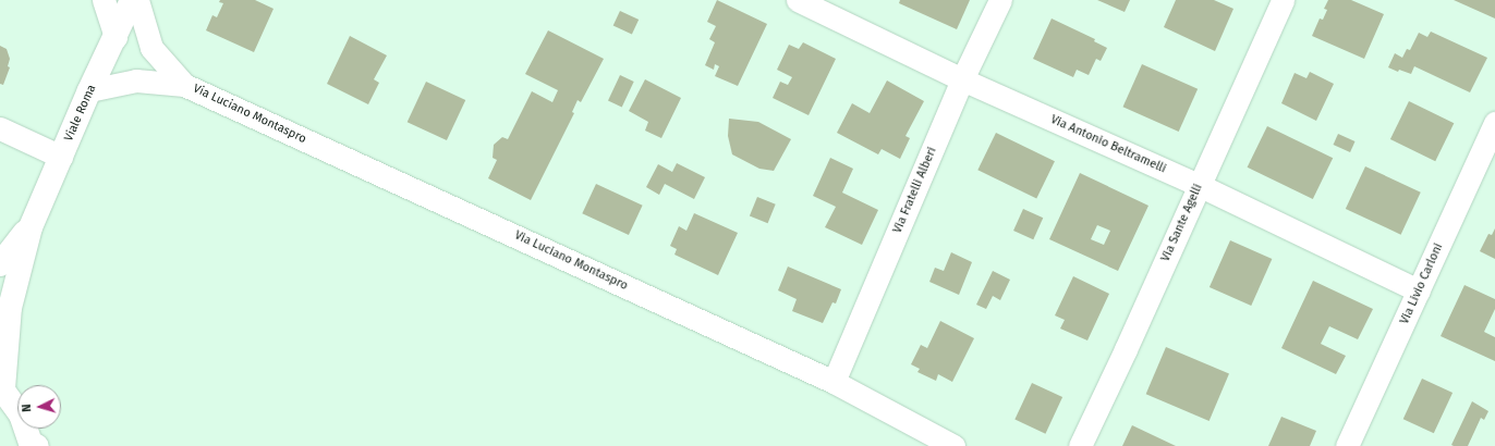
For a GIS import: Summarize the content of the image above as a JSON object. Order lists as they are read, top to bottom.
{
  "streets": {
    "main road": ["Viale Roma"],
    "street": [
      "Via Luciano Montaspro",
      "Via Antonio Beltramelli",
      "Via Fratelli Alberi",
      "Via Sante Agelli",
      "Via Livio Carloni"
    ]
  },
  "crossings": [
    ["Viale Roma", "Via Luciano Montaspro"],
    ["Via Luciano Montaspro", "Via Fratelli Alberi"],
    ["Via Antonio Beltramelli", "Via Fratelli Alberi"],
    ["Via Antonio Beltramelli", "Via Sante Agelli"],
    ["Via Antonio Beltramelli", "Via Livio Carloni"]
  ],
  "north": "left"
}
